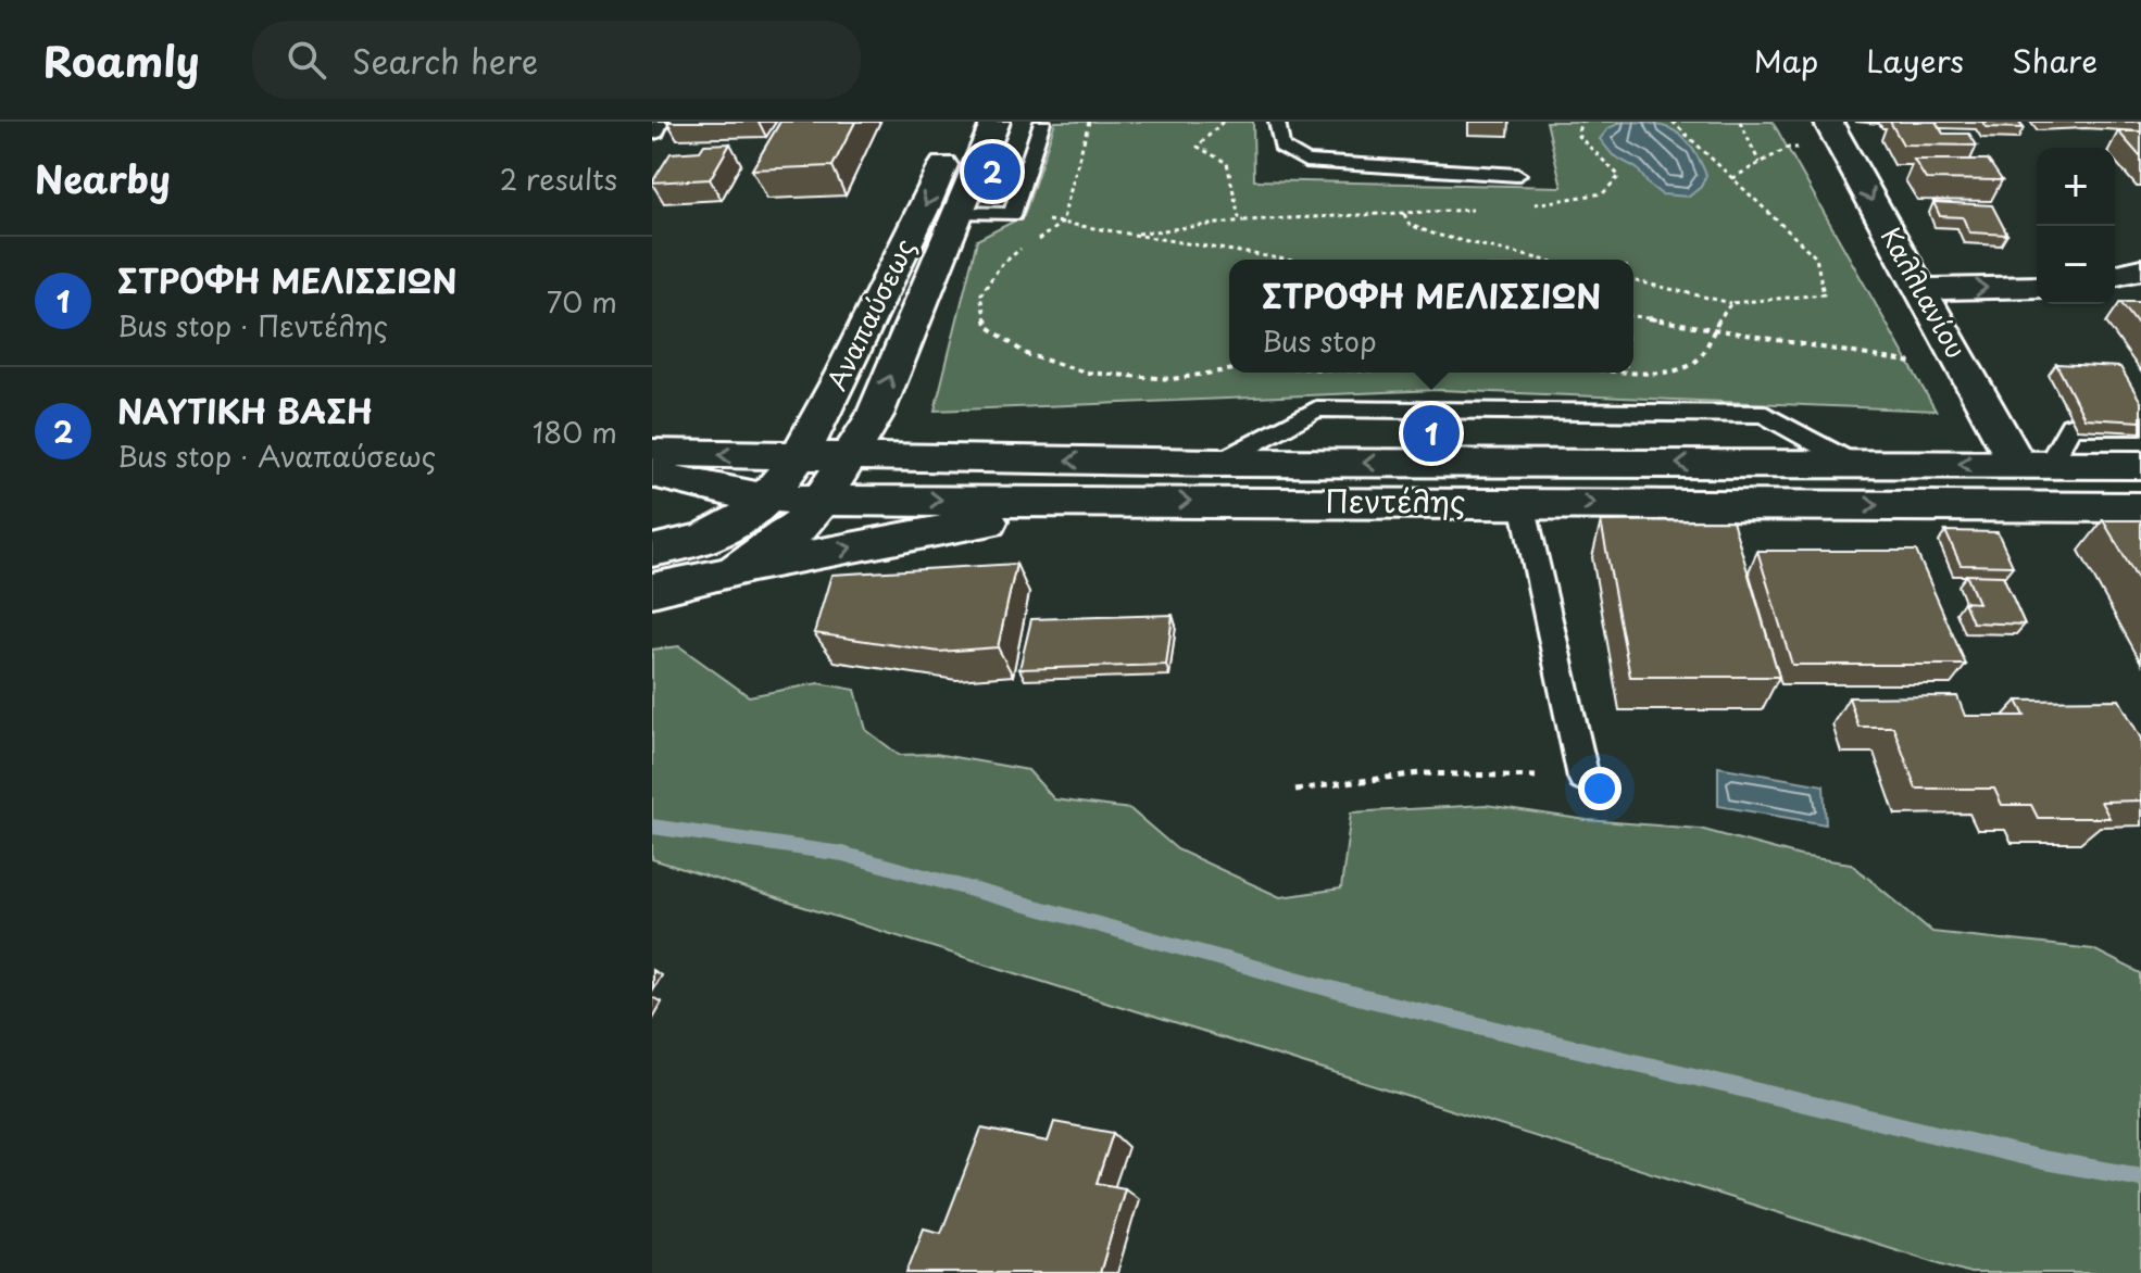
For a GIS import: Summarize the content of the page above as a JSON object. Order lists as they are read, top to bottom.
{
  "streets": {
    "main road": ["Καλλιανίου", "Αναπαύσεως", "Πεντέλης"]
  },
  "crossings": [
    ["Καλλιανίου", "Πεντέλης"],
    ["Αναπαύσεως", "Πεντέλης"]
  ],
  "one_way": ["Καλλιανίου"],
  "page": {
    "header": "Roamly",
    "search": "Search here",
    "nav": ["Map", "Layers", "Share"],
    "heading": ["Nearby", "2 results"],
    "pins": ["2", "1"],
    "map_buttons": ["+", "−"],
    "list": [
      {
        "mark": "1",
        "name": "ΣΤΡΟΦΗ ΜΕΛΙΣΣΙΩΝ",
        "note": "Bus stop · Πεντέλης",
        "value": "70 m"
      },
      {
        "mark": "2",
        "name": "ΝΑΥΤΙΚΗ ΒΑΣΗ",
        "note": "Bus stop · Αναπαύσεως",
        "value": "180 m"
      }
    ],
    "popup": ["ΣΤΡΟΦΗ ΜΕΛΙΣΣΙΩΝ", "Bus stop"]
  }
}
